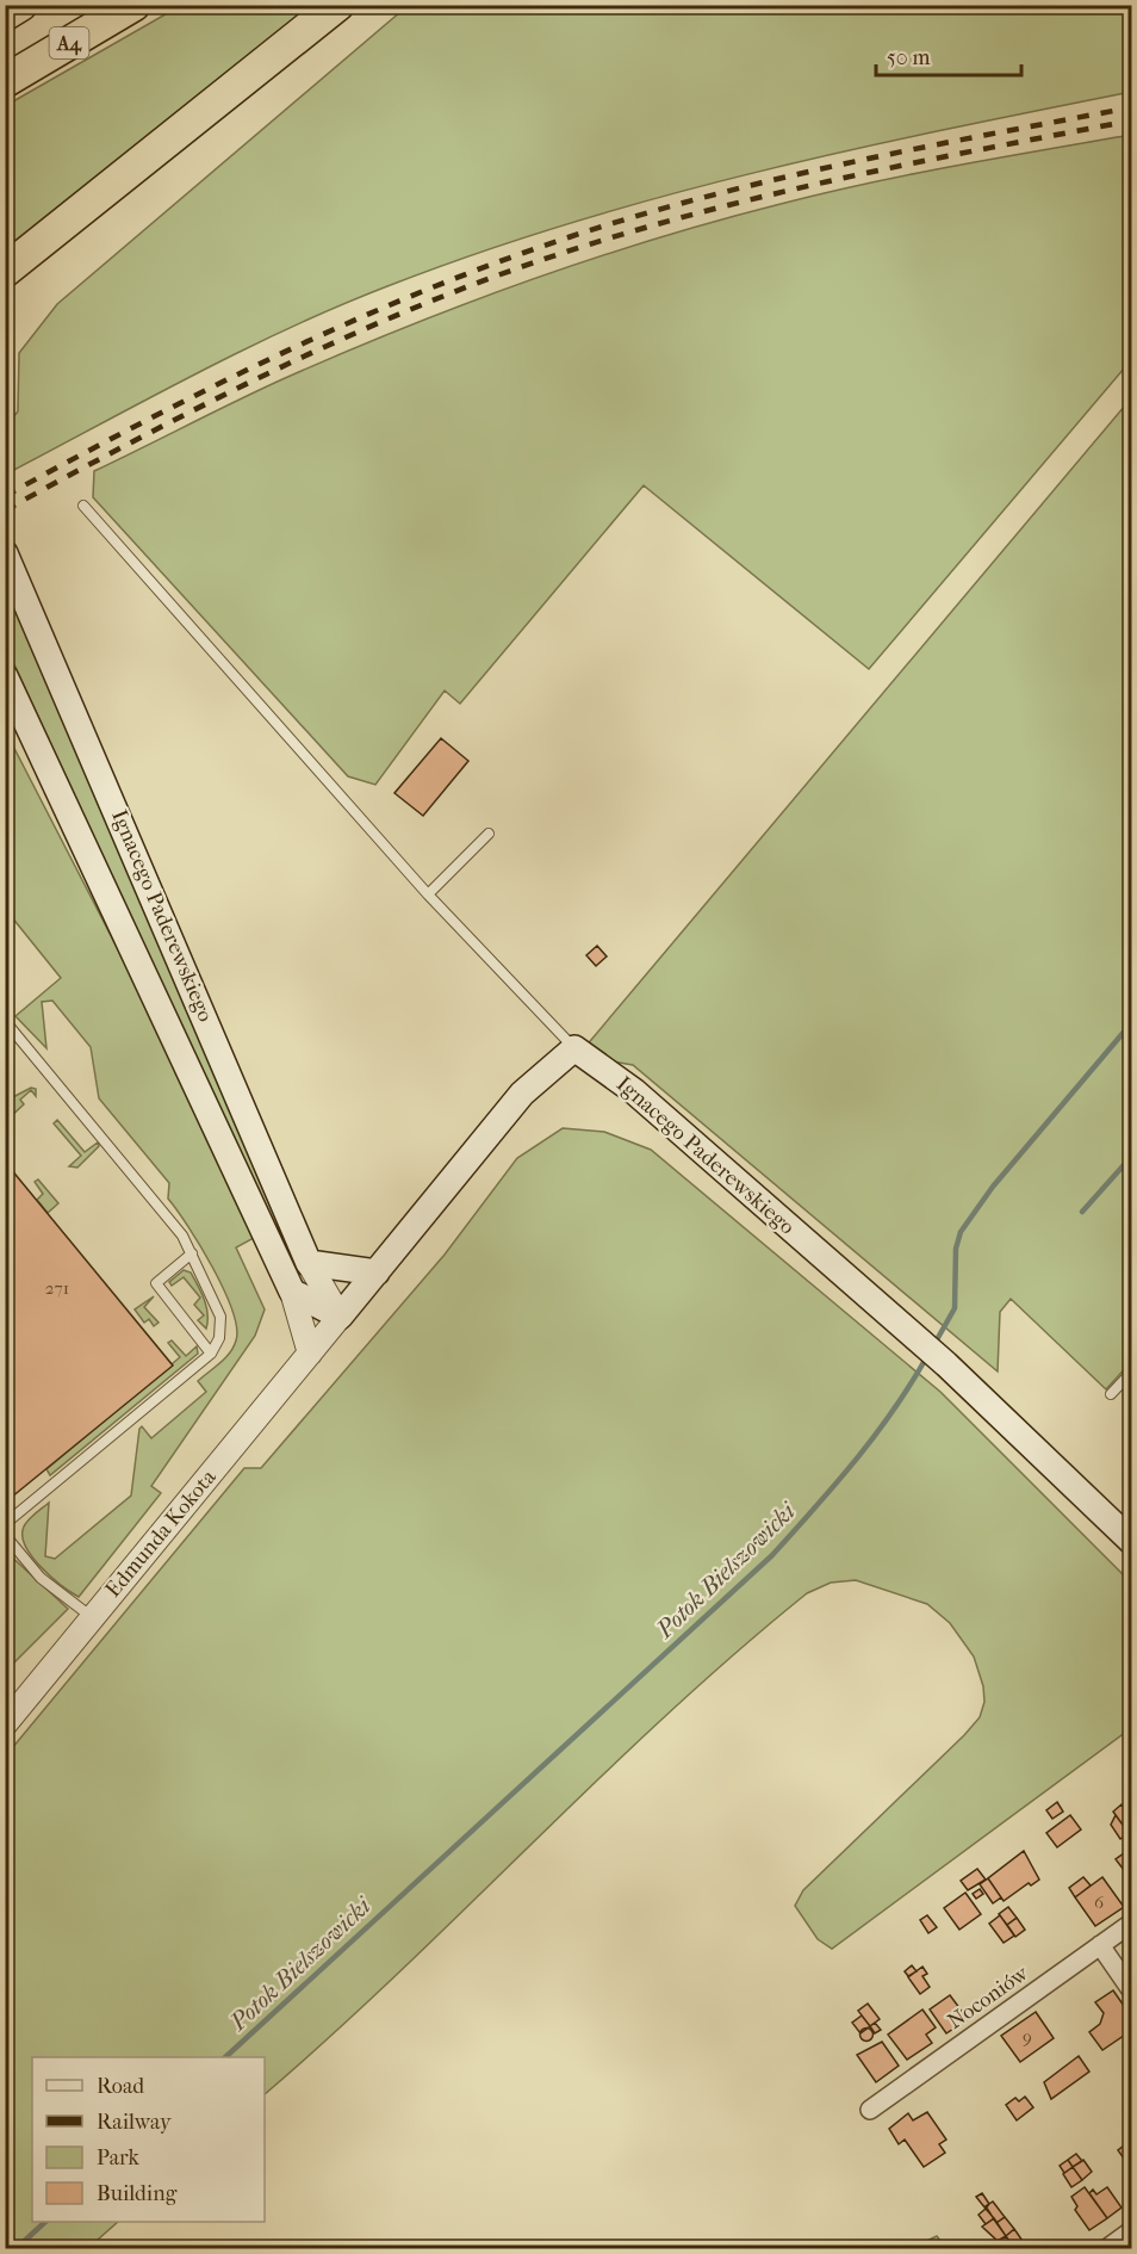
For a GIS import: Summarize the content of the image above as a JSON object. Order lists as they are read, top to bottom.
{
  "streets": {
    "highway": ["A4"],
    "main road": ["Ignacego Paderewskiego"],
    "street": ["Edmunda Kokota", "Noconiów"]
  },
  "water": ["Potok Bielszowicki"],
  "house_numbers": ["271", "6", "9"],
  "legend": [
    "Road",
    "Railway",
    "Park",
    "Building"
  ],
  "scale_bar": "50 m"
}
